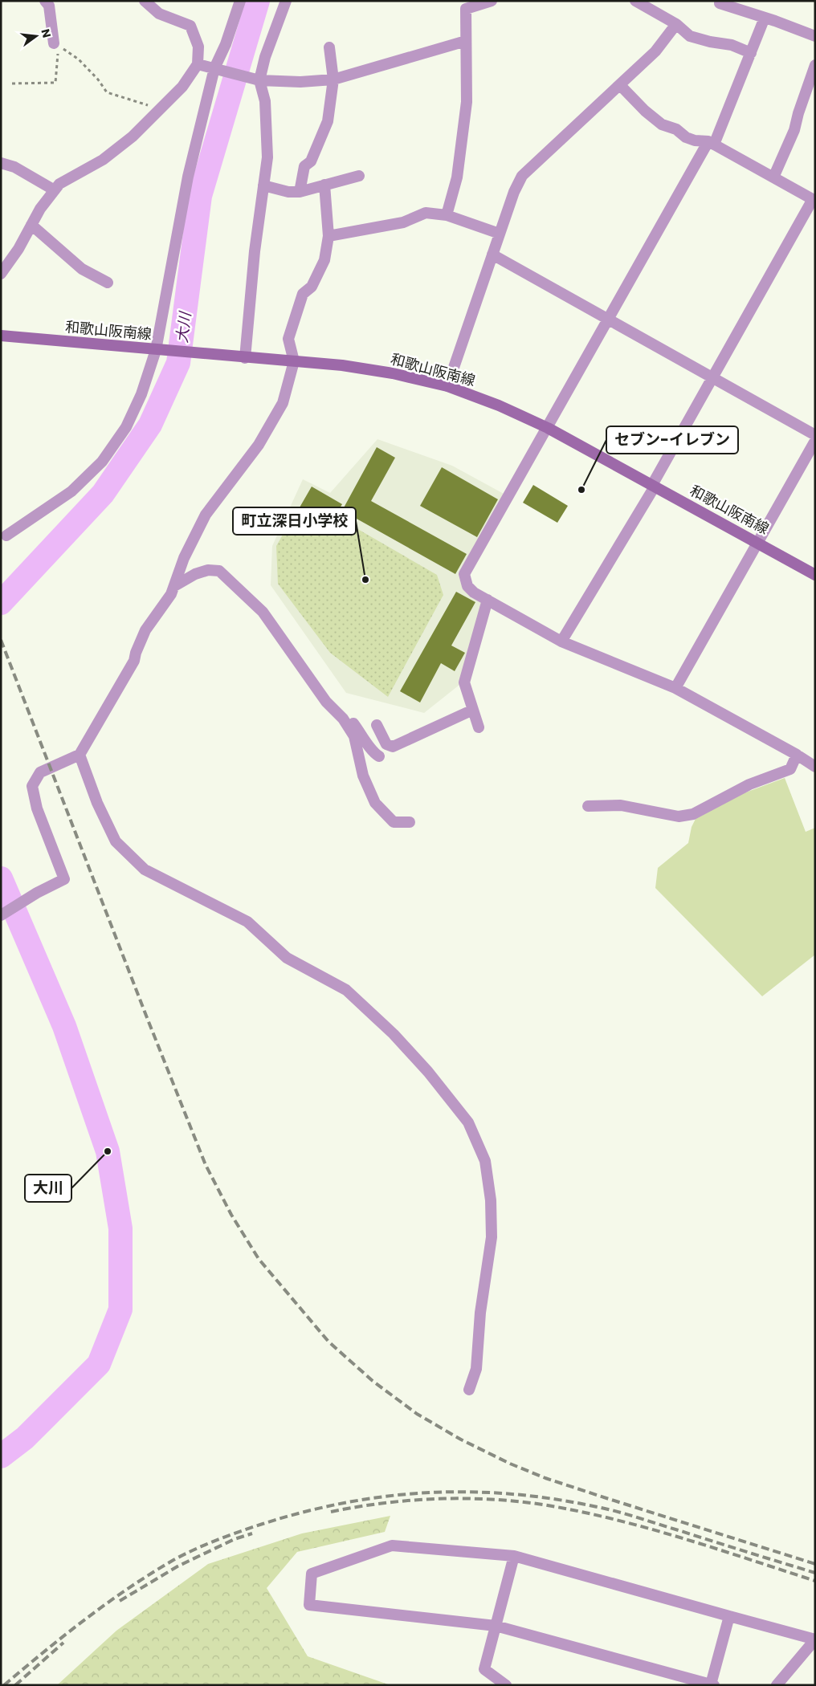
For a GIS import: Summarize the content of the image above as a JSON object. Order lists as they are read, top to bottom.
{
  "streets": {
    "main road": ["和歌山阪南線"]
  },
  "water": ["大川"],
  "places": ["セブン-イレブン", "町立深日小学校", "大川"],
  "north": "right"
}
